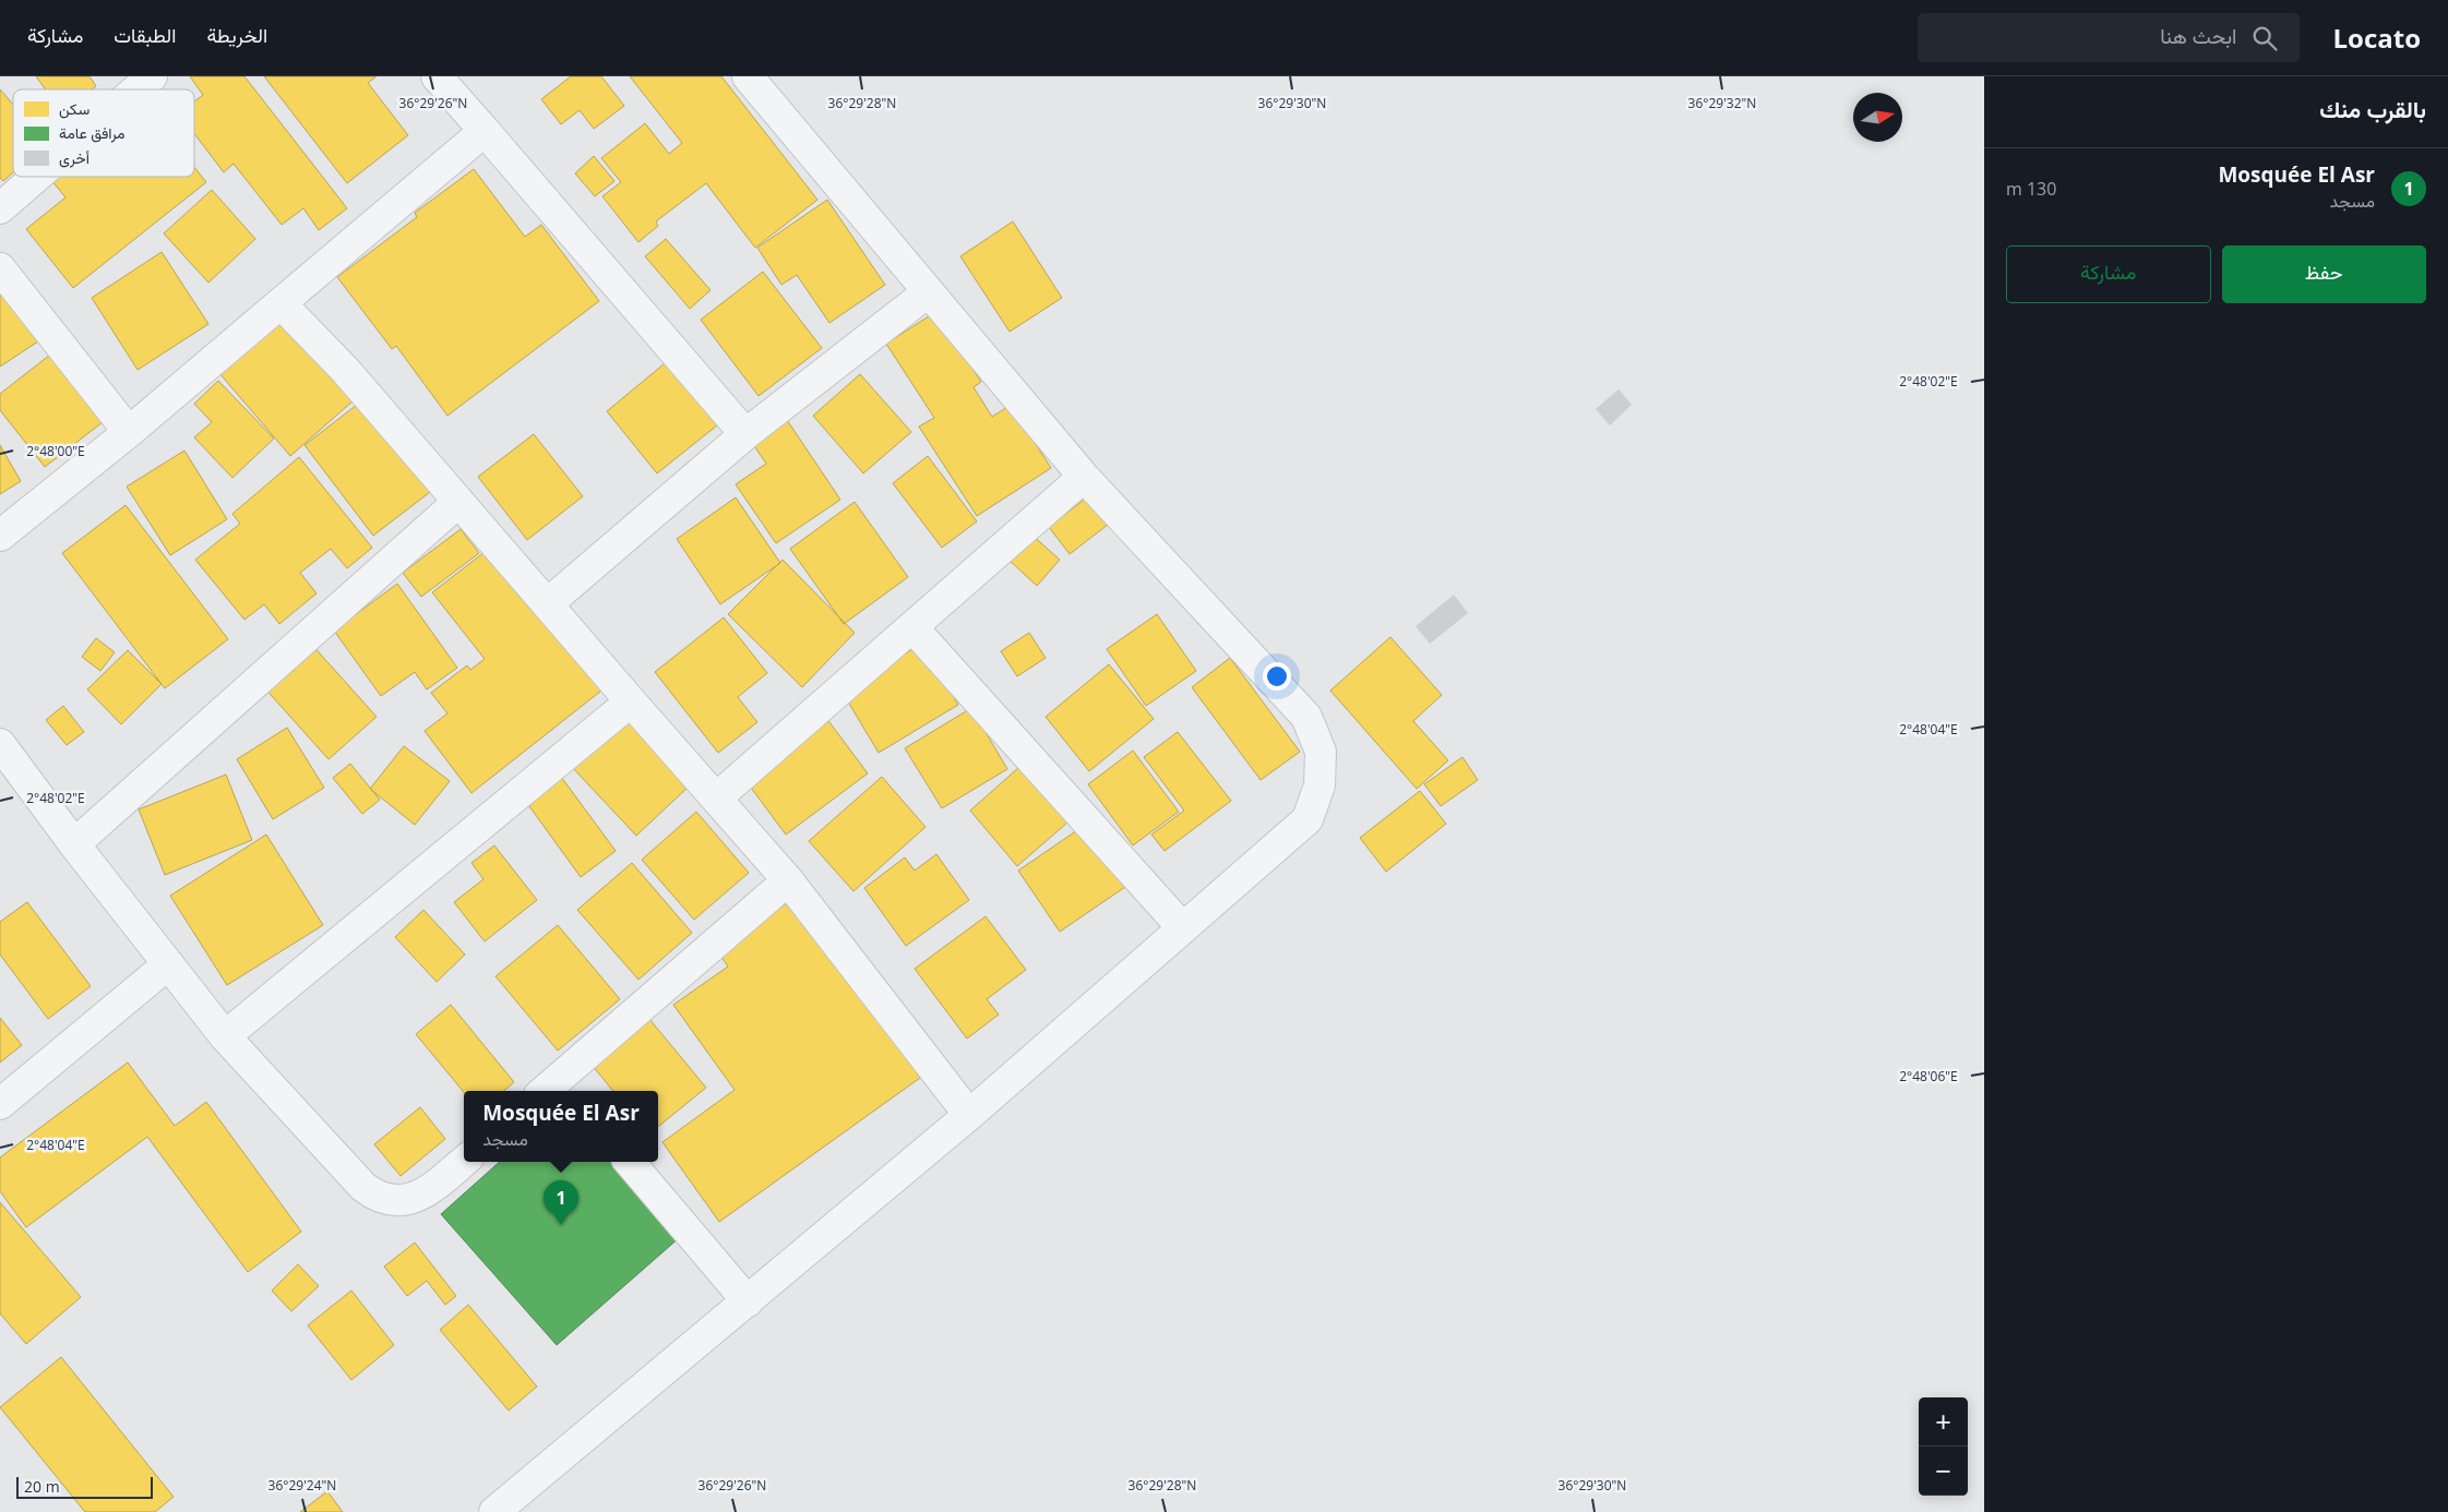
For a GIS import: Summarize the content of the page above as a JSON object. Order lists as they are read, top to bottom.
{
  "legend": ["سكن", "مرافق عامة", "أخرى"],
  "scale_bar": "20 m",
  "north": "right",
  "page": {
    "header": "Locato",
    "search": "ابحث هنا",
    "nav": ["الخريطة", "الطبقات", "مشاركة"],
    "heading": "بالقرب منك",
    "list": [
      {
        "mark": "1",
        "name": "Mosquée El Asr",
        "note": "مسجد",
        "value": "130 m"
      }
    ],
    "buttons": ["حفظ", "مشاركة"],
    "popup": ["Mosquée El Asr", "مسجد"],
    "pins": "1",
    "map_buttons": ["+", "−"],
    "scale": "20 m"
  },
  "coordinates": [
    "36°29'26\"N",
    "36°29'28\"N",
    "36°29'30\"N",
    "36°29'32\"N",
    "2°48'02\"E",
    "2°48'00\"E",
    "2°48'04\"E",
    "2°48'06\"E",
    "36°29'24\"N"
  ]
}
